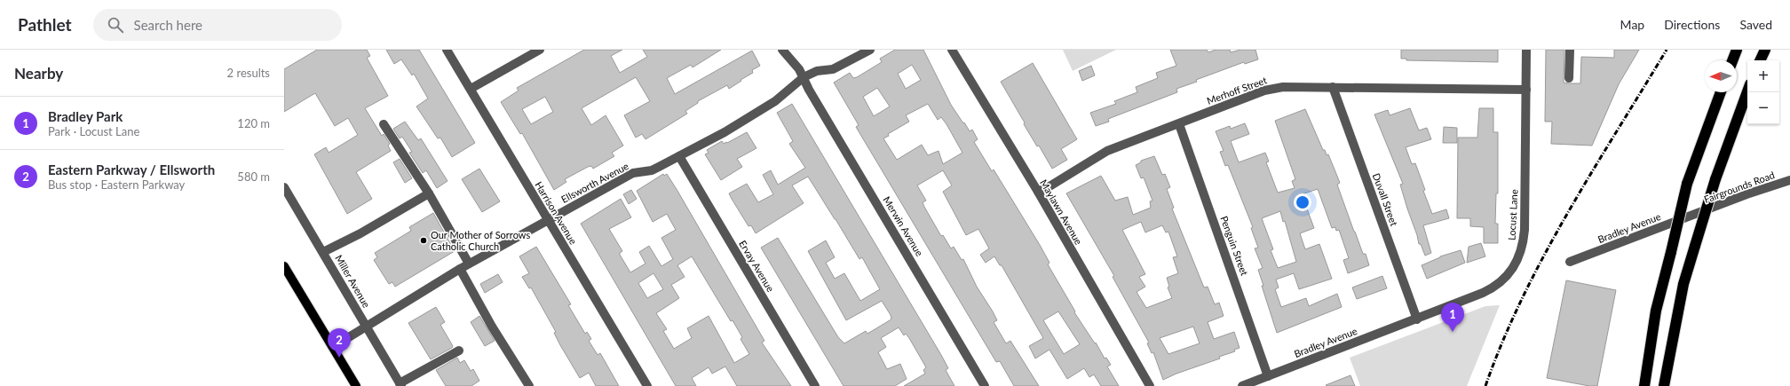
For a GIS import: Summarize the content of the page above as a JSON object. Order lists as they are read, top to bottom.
{
  "streets": {
    "street": [
      "Merhoff Street",
      "Ellsworth Avenue",
      "Fairgrounds Road",
      "Duvall Street",
      "Maylawn Avenue",
      "Harrison Avenue",
      "Locust Lane",
      "Merwin Avenue",
      "Bradley Avenue",
      "Penguin Street",
      "Ervay Avenue",
      "Miller Avenue"
    ]
  },
  "crossings": [
    ["Merhoff Street", "Duvall Street"],
    ["Merhoff Street", "Maylawn Avenue"],
    ["Merhoff Street", "Locust Lane"],
    ["Merhoff Street", "Penguin Street"],
    ["Ellsworth Avenue", "Harrison Avenue"],
    ["Ellsworth Avenue", "Merwin Avenue"],
    ["Ellsworth Avenue", "Ervay Avenue"],
    ["Ellsworth Avenue", "Miller Avenue"],
    ["Fairgrounds Road", "Bradley Avenue"],
    ["Duvall Street", "Locust Lane"],
    ["Duvall Street", "Bradley Avenue"],
    ["Locust Lane", "Bradley Avenue"],
    ["Bradley Avenue", "Penguin Street"]
  ],
  "places": ["Our Mother of Sorrows Catholic Church"],
  "north": "left",
  "page": {
    "header": "Pathlet",
    "search": "Search here",
    "nav": ["Map", "Directions", "Saved"],
    "heading": ["Nearby", "2 results"],
    "map_buttons": ["+", "−"],
    "list": [
      {
        "mark": "1",
        "name": "Bradley Park",
        "note": "Park · Locust Lane",
        "value": "120 m"
      },
      {
        "mark": "2",
        "name": "Eastern Parkway / Ellsworth",
        "note": "Bus stop · Eastern Parkway",
        "value": "580 m"
      }
    ],
    "pins": ["1", "2"]
  }
}
